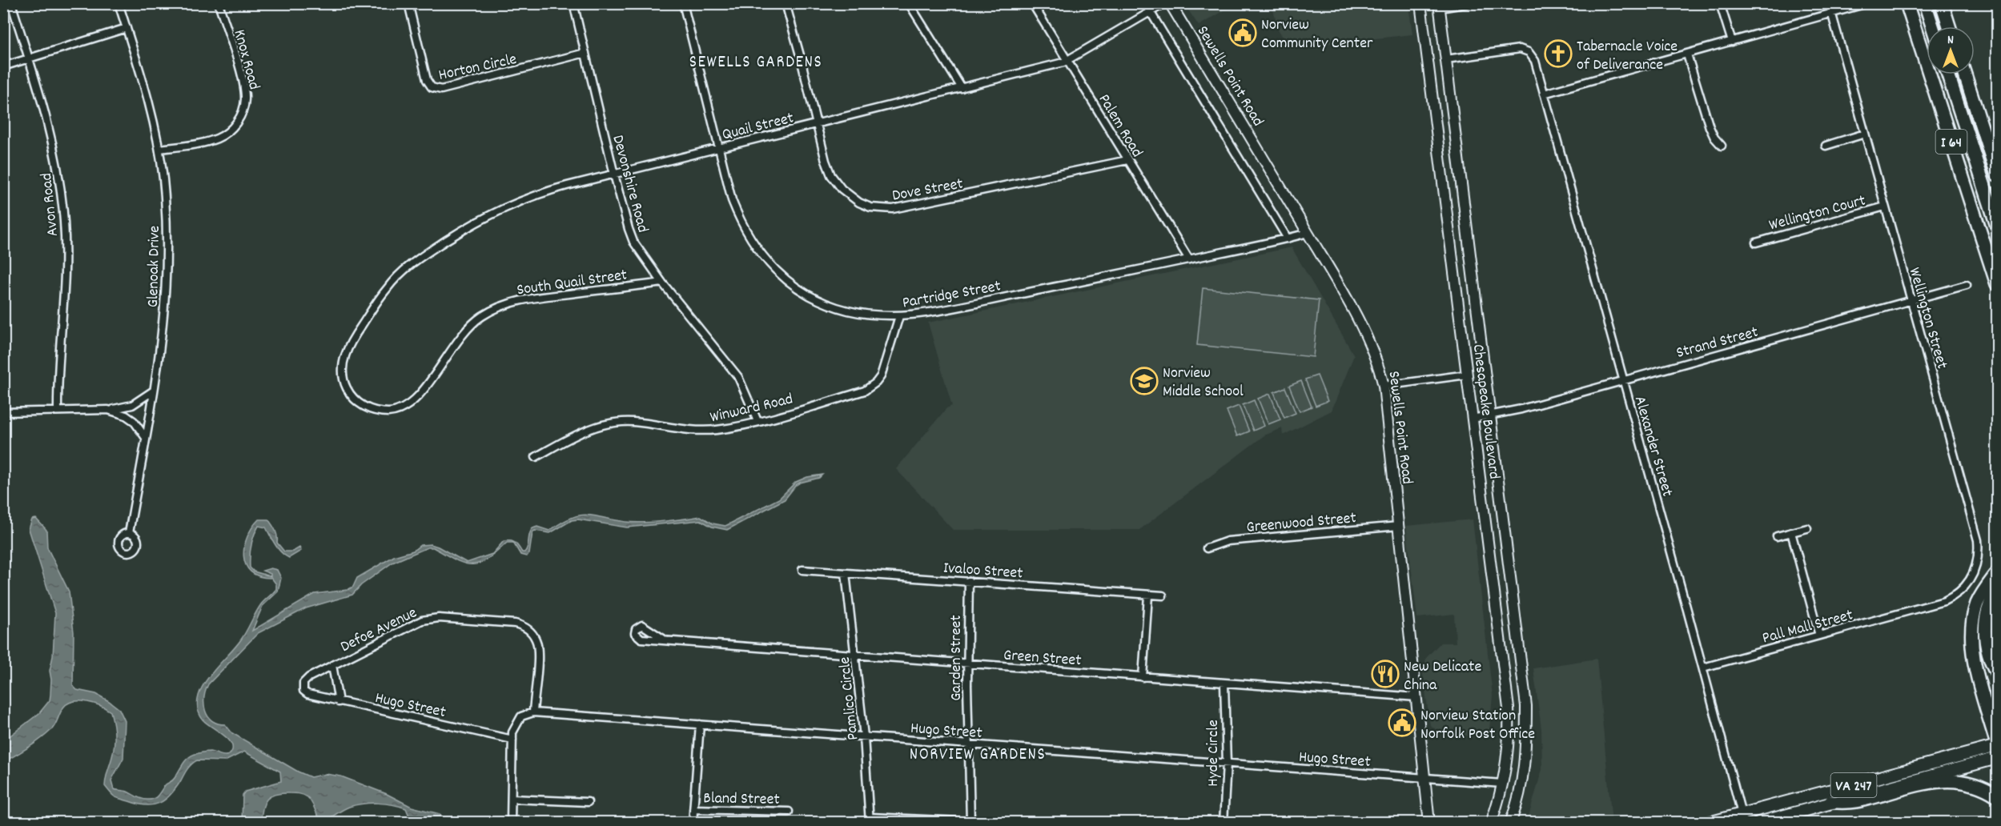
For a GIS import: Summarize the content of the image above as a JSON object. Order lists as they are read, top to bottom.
{
  "streets": {
    "highway": ["I 64"],
    "main road": ["Sewells Point Road", "Chesapeake Boulevard", "VA 247"],
    "street": [
      "Knox Road",
      "Horton Circle",
      "Quail Street",
      "Palem Road",
      "Devonshire Road",
      "Dove Street",
      "Avon Road",
      "Wellington Court",
      "Glenoak Drive",
      "South Quail Street",
      "Partridge Street",
      "Wellington Street",
      "Strand Street",
      "Winward Road",
      "Alexander Street",
      "Greenwood Street",
      "Ivaloo Street",
      "Pall Mall Street",
      "Defoe Avenue",
      "Green Street",
      "Garden Street",
      "Pamlico Circle",
      "Hugo Street",
      "Hyde Circle",
      "Bland Street"
    ]
  },
  "crossings": [
    ["Knox Road", "Glenoak Drive"],
    ["Horton Circle", "Devonshire Road"],
    ["Sewells Point Road", "Partridge Street"],
    ["Sewells Point Road", "Greenwood Street"],
    ["Sewells Point Road", "Green Street"],
    ["Sewells Point Road", "Hugo Street"],
    ["Quail Street", "Palem Road"],
    ["Quail Street", "Devonshire Road"],
    ["Quail Street", "Dove Street"],
    ["Quail Street", "South Quail Street"],
    ["Quail Street", "Partridge Street"],
    ["Palem Road", "Dove Street"],
    ["Palem Road", "Partridge Street"],
    ["Devonshire Road", "South Quail Street"],
    ["Devonshire Road", "Winward Road"],
    ["Wellington Court", "Wellington Street"],
    ["Partridge Street", "Winward Road"],
    ["Wellington Street", "Strand Street"],
    ["Wellington Street", "Pall Mall Street"],
    ["Strand Street", "Chesapeake Boulevard"],
    ["Strand Street", "Alexander Street"],
    ["Chesapeake Boulevard", "Alexander Street"],
    ["Chesapeake Boulevard", "Hugo Street"],
    ["Alexander Street", "Pall Mall Street"],
    ["Alexander Street", "VA 247"],
    ["Ivaloo Street", "Garden Street"],
    ["Ivaloo Street", "Pamlico Circle"],
    ["Defoe Avenue", "Hugo Street"],
    ["Green Street", "Garden Street"],
    ["Green Street", "Pamlico Circle"],
    ["Green Street", "Hyde Circle"],
    ["Garden Street", "Hugo Street"],
    ["Pamlico Circle", "Hugo Street"],
    ["Hugo Street", "Hyde Circle"]
  ],
  "districts": ["SEWELLS GARDENS", "NORVIEW GARDENS"],
  "places": {
    "public building": ["Norview Community Center", "Norview Station Norfolk Post Office"],
    "church": ["Tabernacle Voice of Deliverance"],
    "school or university": ["Norview Middle School"],
    "restaurant": ["New Delicate China"]
  },
  "north": "top"
}
